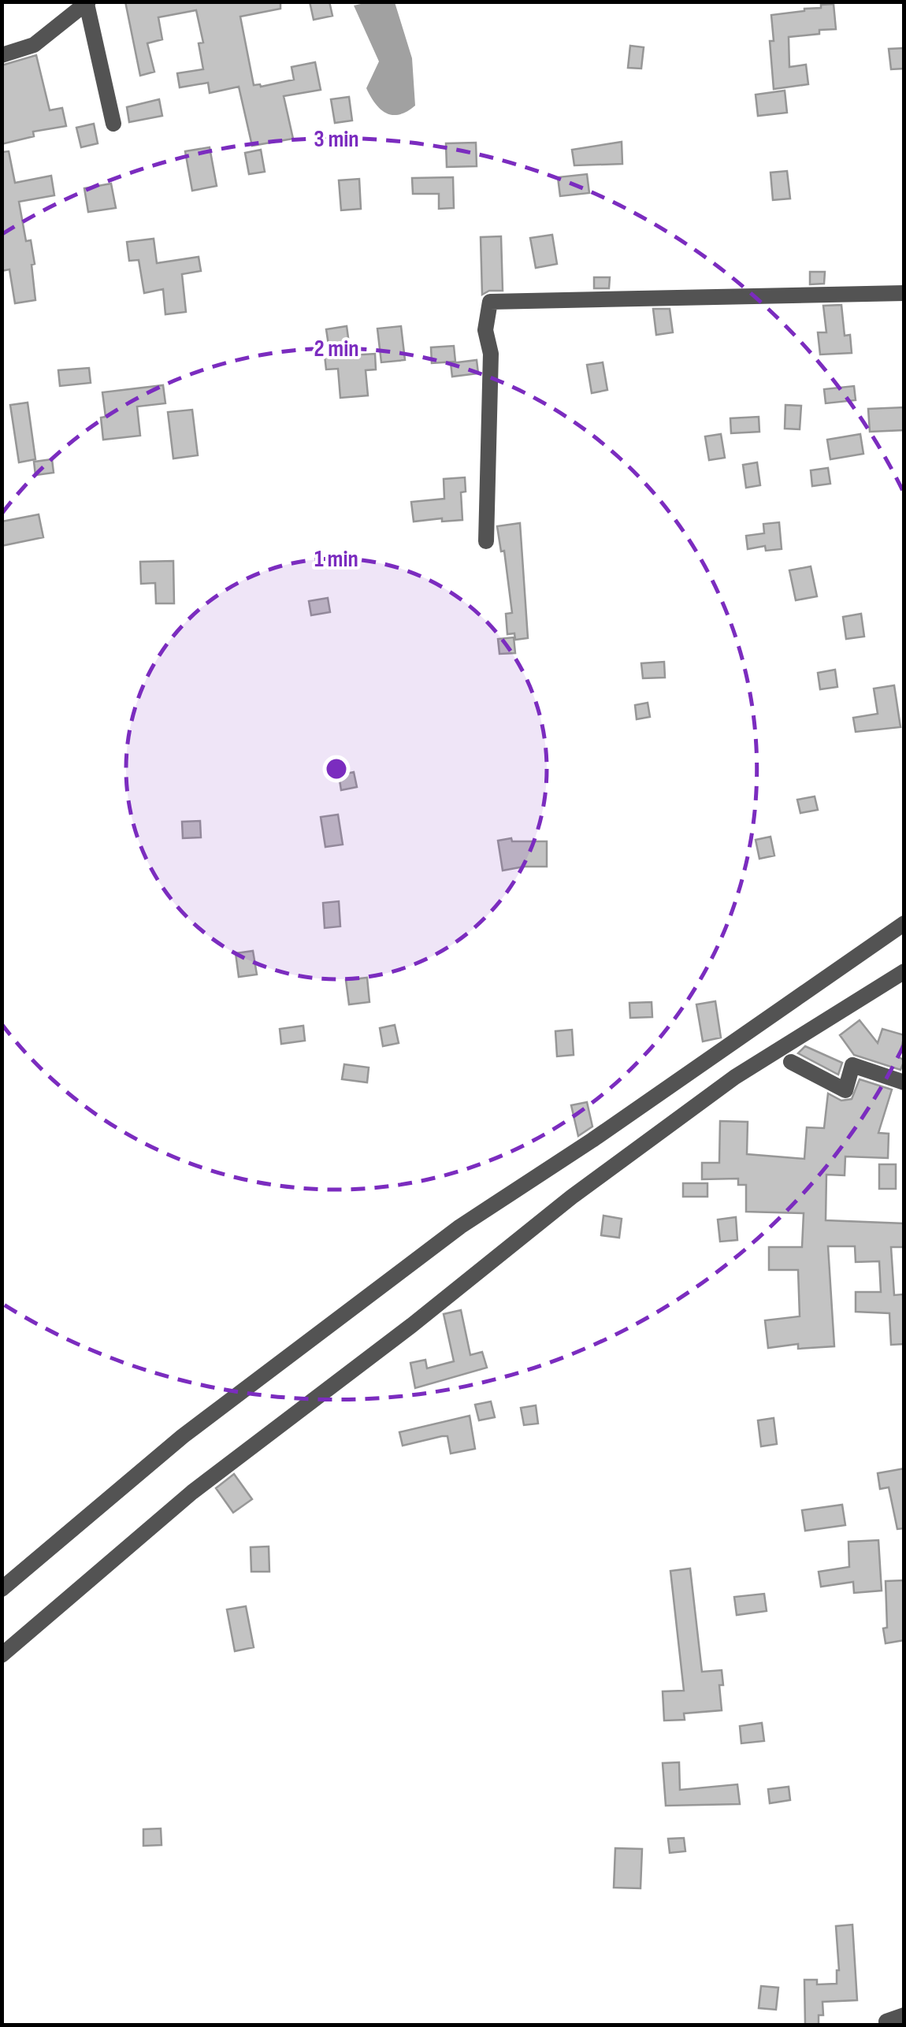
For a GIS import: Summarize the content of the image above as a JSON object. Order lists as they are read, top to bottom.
{
  "rings": ["3 min", "2 min", "1 min"]
}
